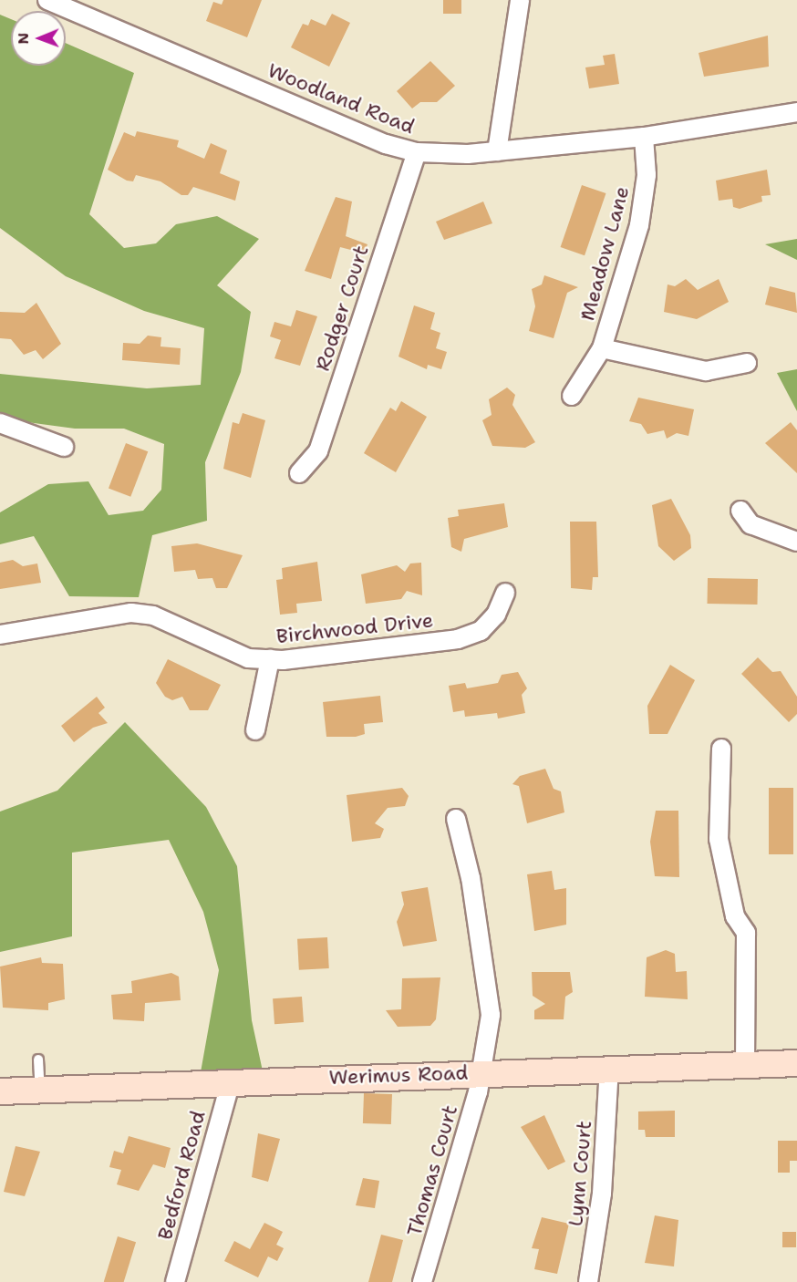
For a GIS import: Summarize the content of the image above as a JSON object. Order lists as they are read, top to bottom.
{
  "streets": {
    "main road": ["Werimus Road"],
    "street": [
      "Woodland Road",
      "Meadow Lane",
      "Rodger Court",
      "Birchwood Drive",
      "Thomas Court",
      "Lynn Court",
      "Bedford Road"
    ]
  },
  "crossings": [
    ["Woodland Road", "Meadow Lane"],
    ["Woodland Road", "Rodger Court"],
    ["Werimus Road", "Thomas Court"],
    ["Werimus Road", "Lynn Court"],
    ["Werimus Road", "Bedford Road"]
  ],
  "north": "left"
}
